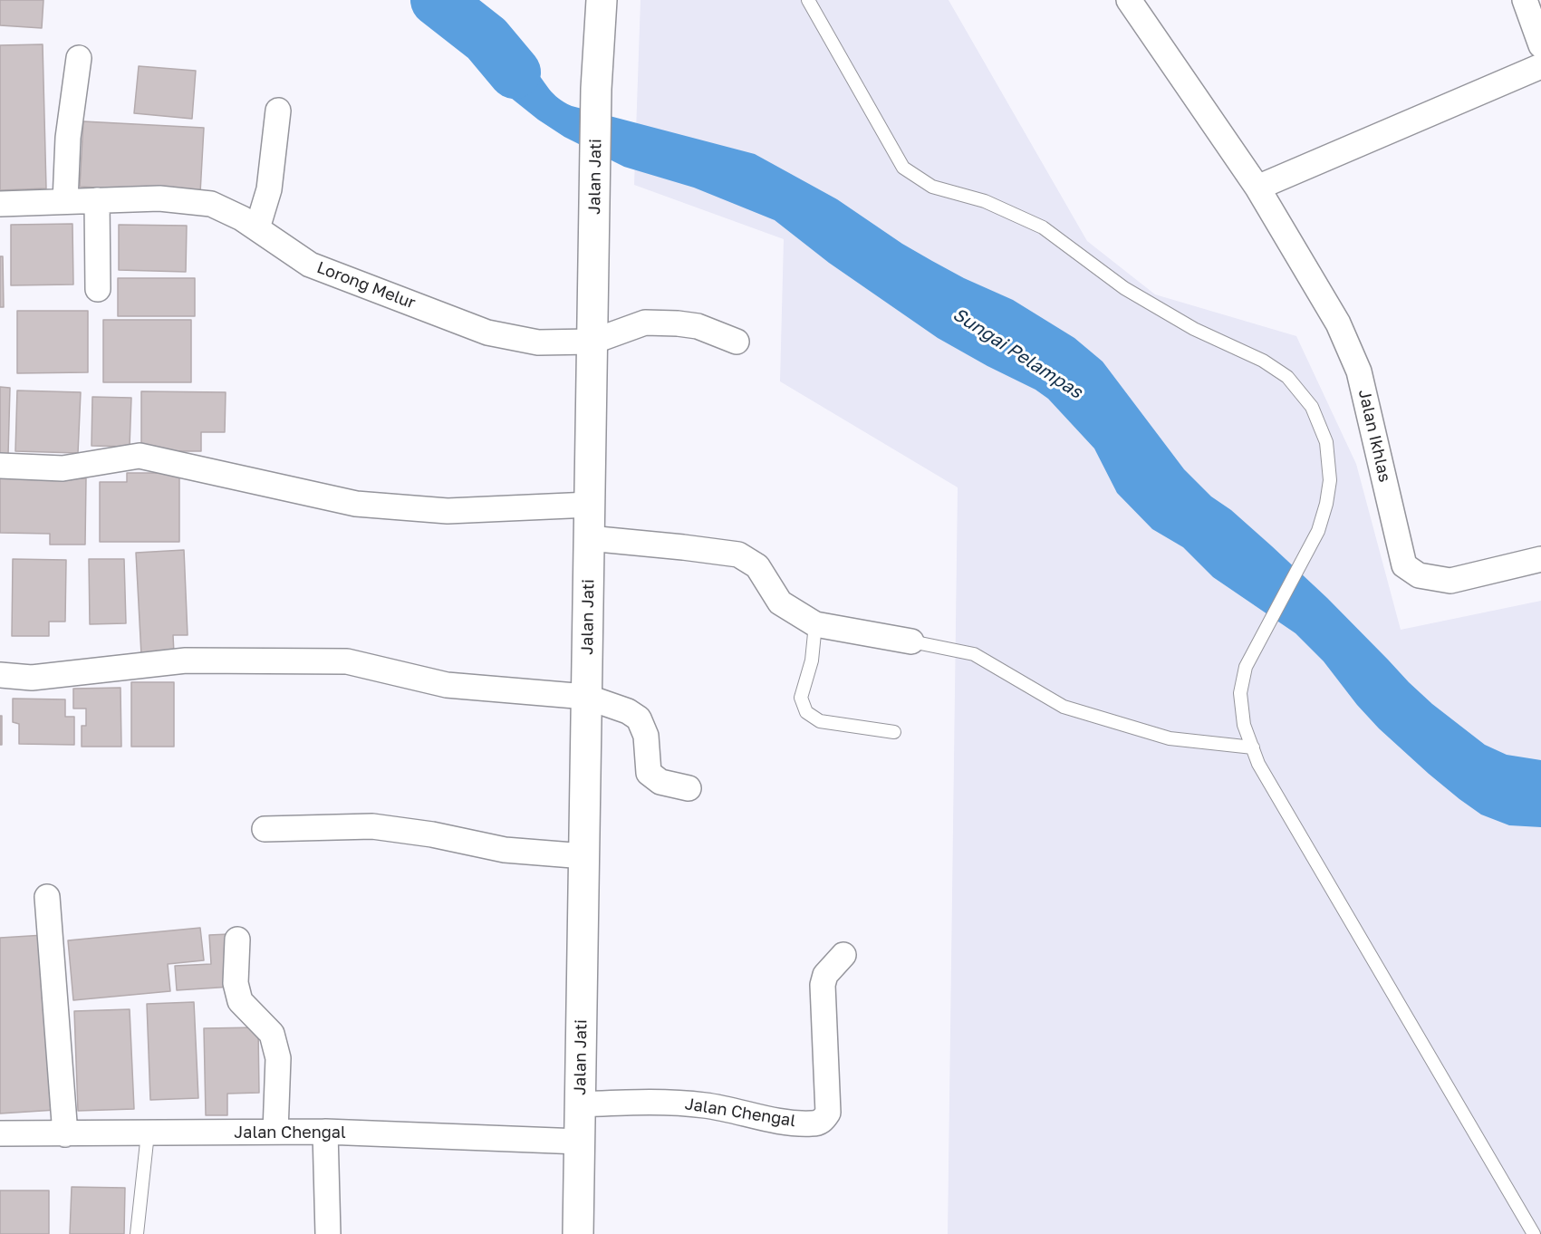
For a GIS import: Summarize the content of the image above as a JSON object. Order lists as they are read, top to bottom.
{
  "streets": {
    "street": [
      "Jalan Jati",
      "Lorong Melur",
      "Jalan Ikhlas",
      "Jalan Chengal"
    ]
  },
  "crossings": [
    ["Jalan Jati", "Lorong Melur"],
    ["Jalan Jati", "Jalan Chengal"]
  ],
  "water": ["Sungai Pelampas"]
}
